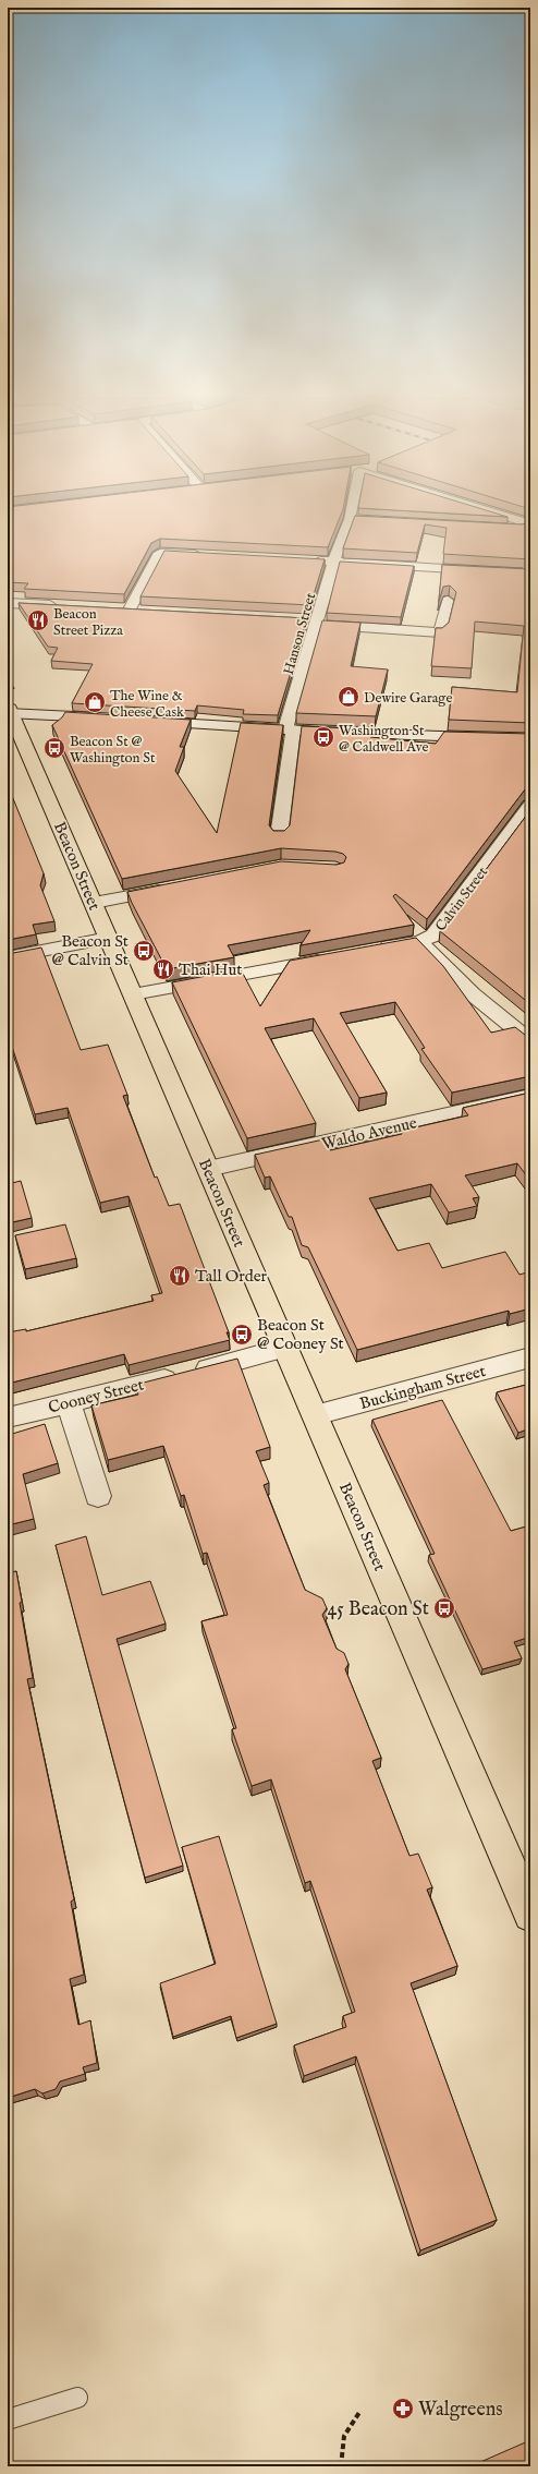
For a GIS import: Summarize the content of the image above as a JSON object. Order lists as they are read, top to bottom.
{
  "streets": {
    "main road": ["Beacon Street"],
    "street": [
      "Hanson Street",
      "Calvin Street",
      "Waldo Avenue",
      "Buckingham Street",
      "Cooney Street"
    ]
  },
  "crossings": [
    ["Beacon Street", "Waldo Avenue"],
    ["Beacon Street", "Buckingham Street"],
    ["Beacon Street", "Cooney Street"]
  ],
  "places": {
    "restaurant": ["Beacon Street Pizza", "Thai Hut", "Tall Order"],
    "shop": ["Dewire Garage", "The Wine & Cheese Cask"],
    "bus stop": [
      "Washington St @ Caldwell Ave",
      "Beacon St @ Washington St",
      "Beacon St @ Calvin St",
      "Beacon St @ Cooney St",
      "45 Beacon St"
    ],
    "pharmacy": ["Walgreens"]
  }
}
